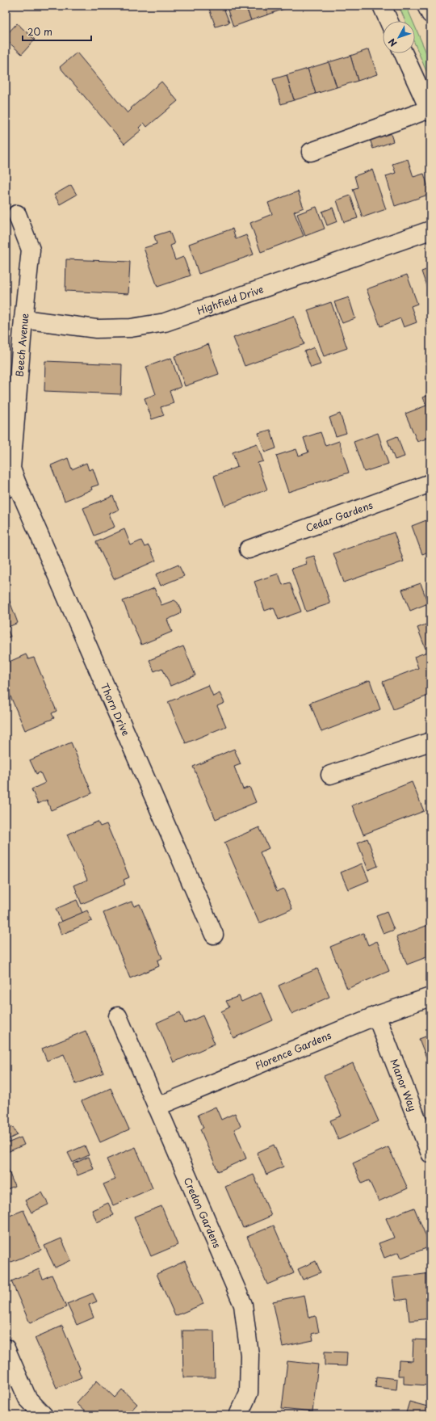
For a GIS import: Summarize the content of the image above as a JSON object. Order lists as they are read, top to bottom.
{
  "streets": {
    "street": [
      "Highfield Drive",
      "Beech Avenue",
      "Cedar Gardens",
      "Thorn Drive",
      "Florence Gardens",
      "Manor Way",
      "Credon Gardens"
    ]
  },
  "crossings": [
    ["Highfield Drive", "Beech Avenue"],
    ["Beech Avenue", "Thorn Drive"],
    ["Florence Gardens", "Manor Way"],
    ["Florence Gardens", "Credon Gardens"]
  ],
  "scale_bar": "20 m",
  "north": "bottom left"
}
